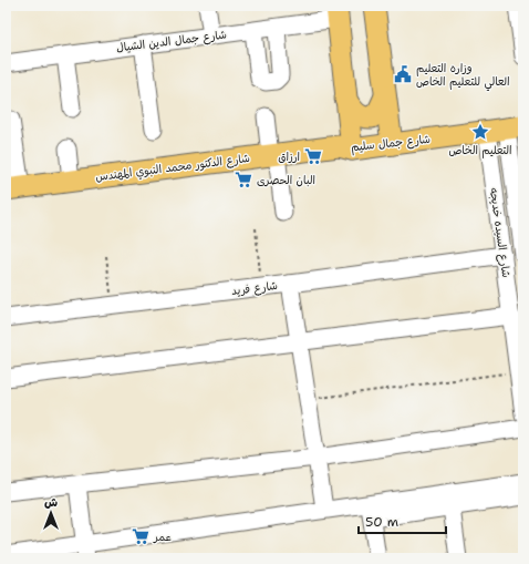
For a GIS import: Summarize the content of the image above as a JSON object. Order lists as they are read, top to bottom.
{
  "streets": {
    "main road": ["شارع جمال سليم", "شارع الدكتور محمد النبوي المهندس"],
    "street": ["شارع جمال الدين الشيال", "شارع السيده خديجه", "شارع فريد"]
  },
  "crossings": [
    ["شارع جمال سليم", "شارع الدكتور محمد النبوي المهندس"],
    ["شارع جمال سليم", "شارع السيده خديجه"],
    ["شارع السيده خديجه", "شارع فريد"]
  ],
  "places": {
    "public building": ["وزاره التعليم العالي للتعليم الخاص"],
    "place": ["التعليم الخاص"],
    "supermarket": ["ارزاق", "البان الحصرى", "عمر"]
  },
  "scale_bar": "50 m",
  "north": "top"
}
